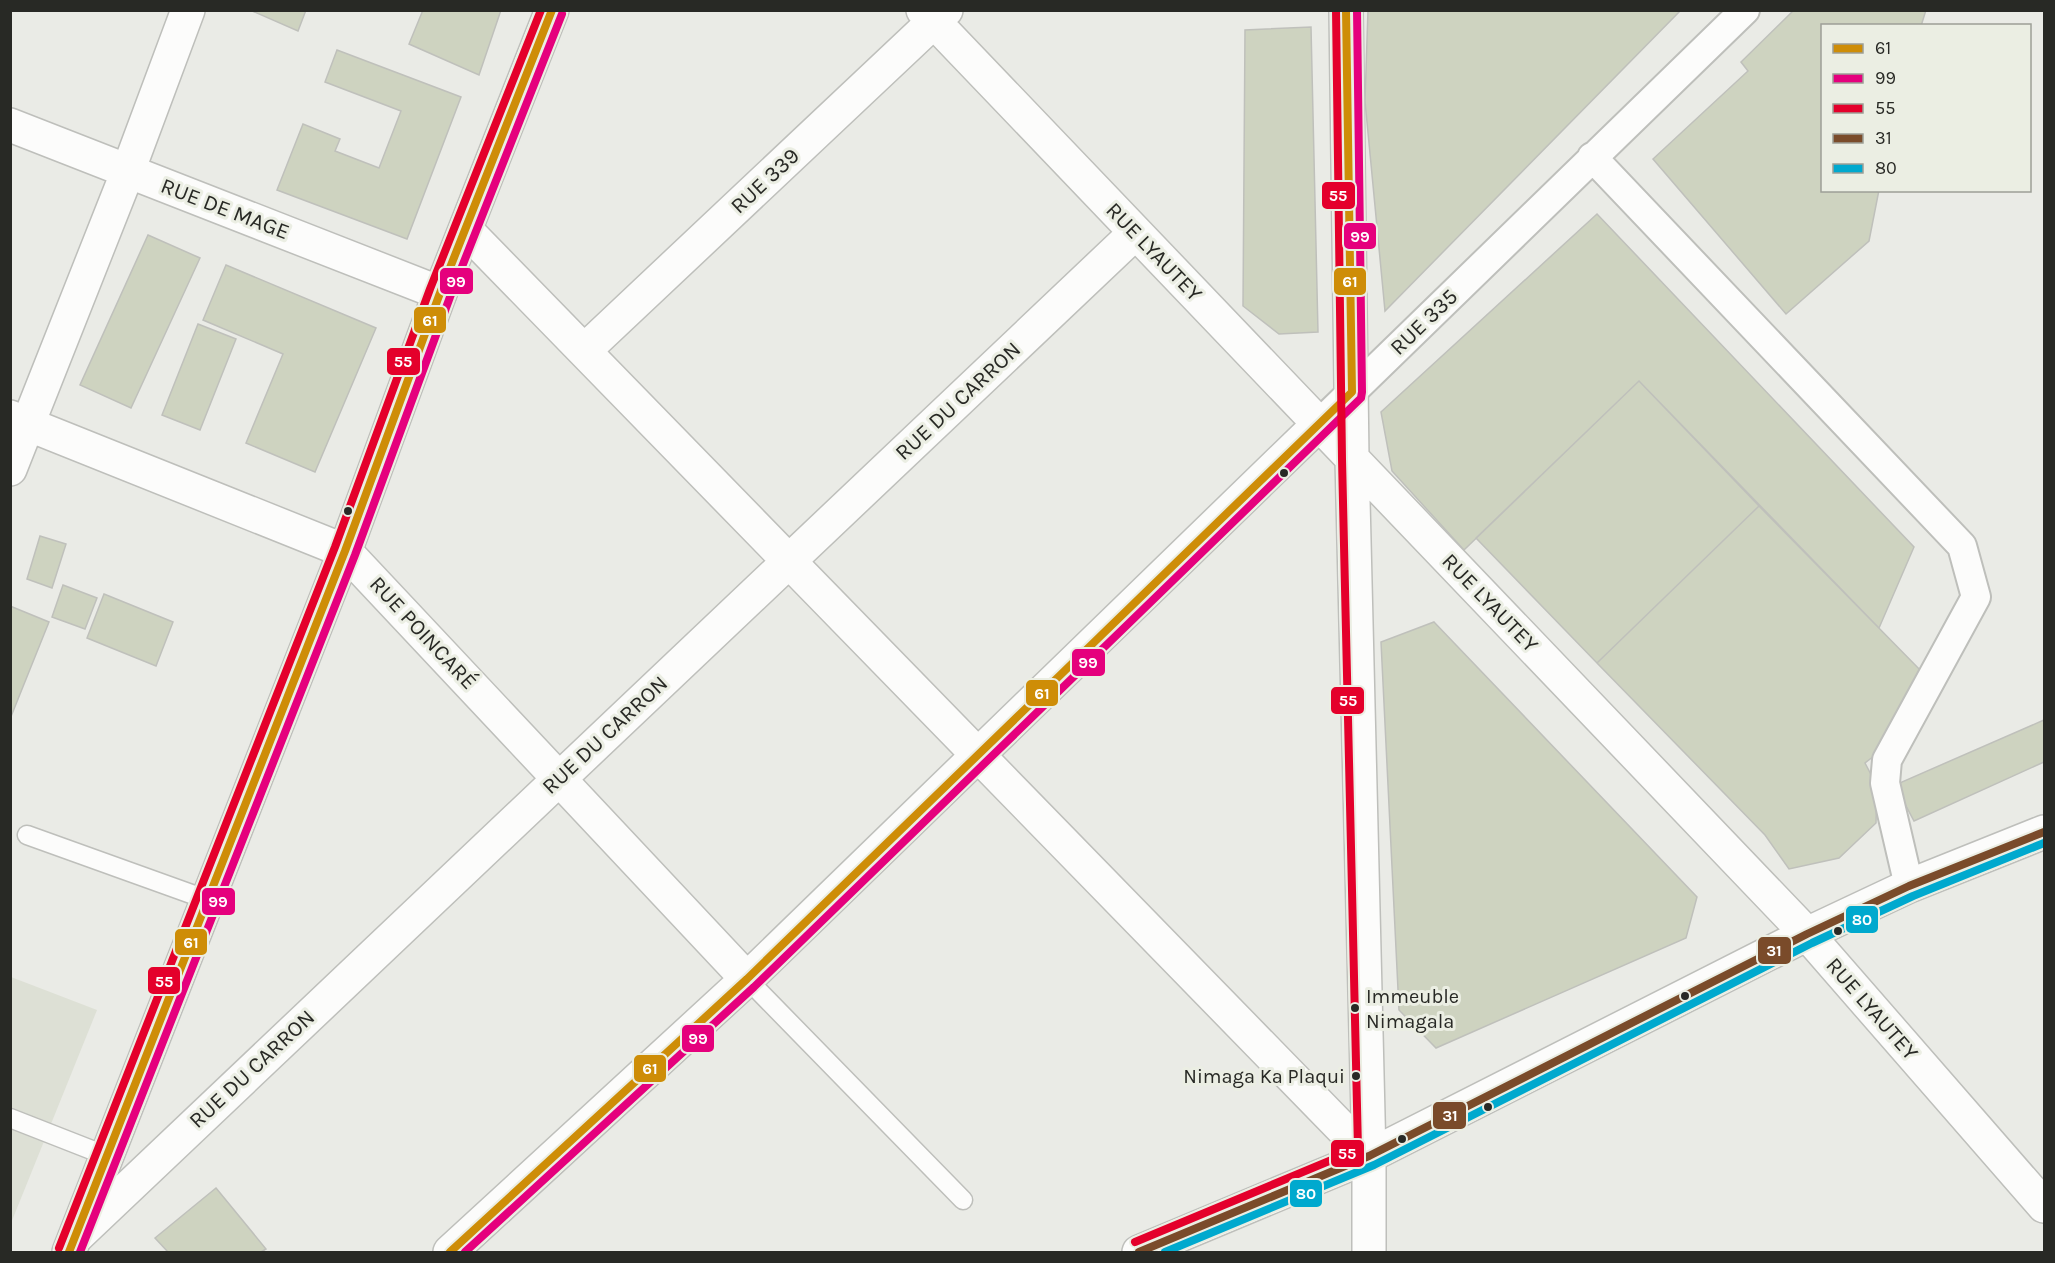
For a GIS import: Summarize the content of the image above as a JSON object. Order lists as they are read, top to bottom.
{
  "streets": {
    "street": [
      "RUE 339",
      "RUE DE MAGE",
      "RUE LYAUTEY",
      "RUE 335",
      "RUE DU CARRON",
      "RUE POINCARÉ"
    ]
  },
  "crossings": [
    ["RUE 339", "RUE LYAUTEY"],
    ["RUE LYAUTEY", "RUE 335"],
    ["RUE LYAUTEY", "RUE DU CARRON"],
    ["RUE 335", "RUE POINCARÉ"],
    ["RUE DU CARRON", "RUE POINCARÉ"]
  ],
  "places": ["Immeuble Nimagala", "Nimaga Ka Plaqui"],
  "lines": [
    "transit line 61",
    "transit line 99",
    "transit line 55",
    "transit line 31",
    "transit line 80"
  ],
  "legend": [
    "61",
    "99",
    "55",
    "31",
    "80"
  ]
}
